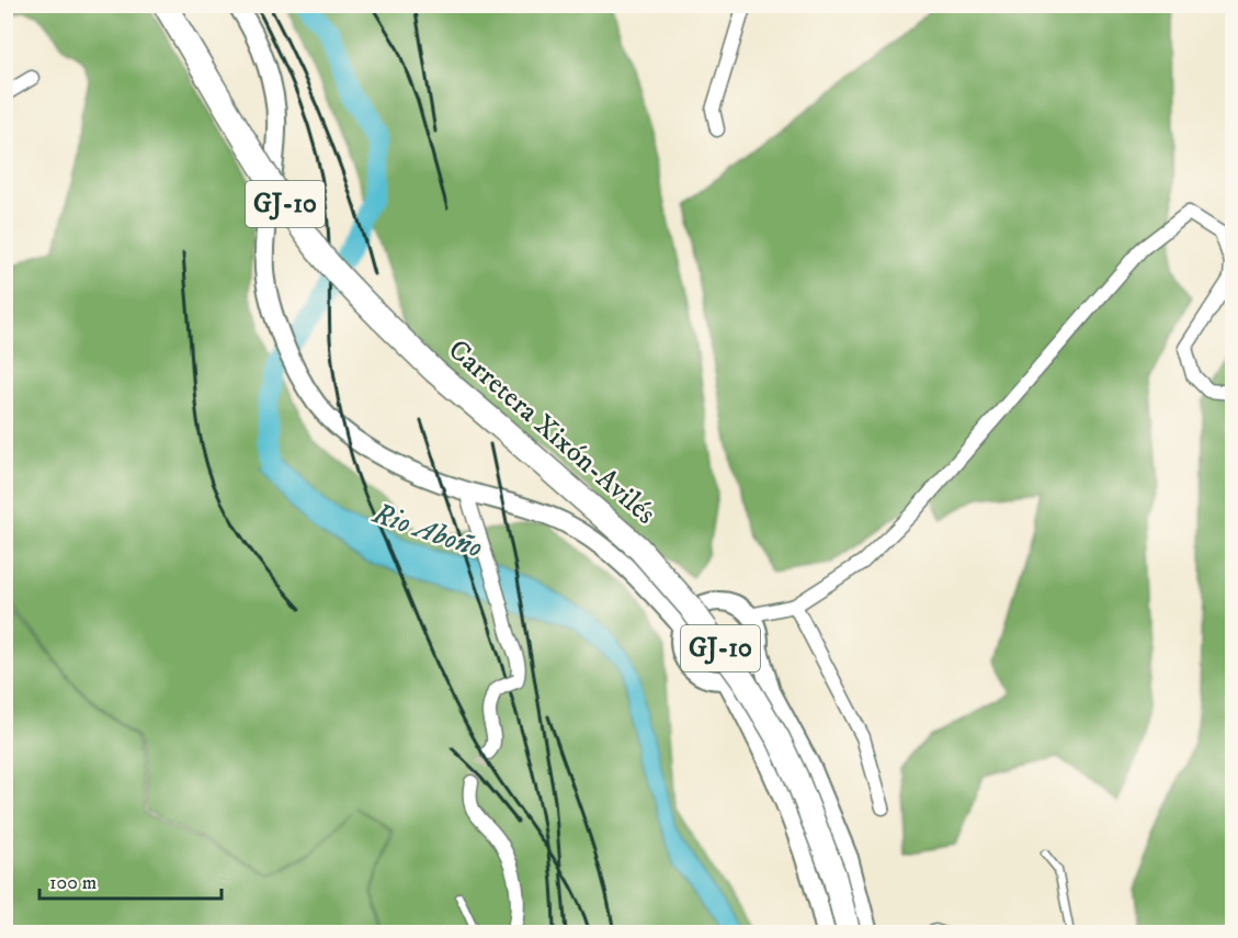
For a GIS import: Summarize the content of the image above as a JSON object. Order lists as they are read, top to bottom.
{
  "streets": {
    "highway": ["GJ-10", "Carretera Xixón-Avilés"]
  },
  "water": ["Rio Aboño"],
  "scale_bar": "100 m"
}
